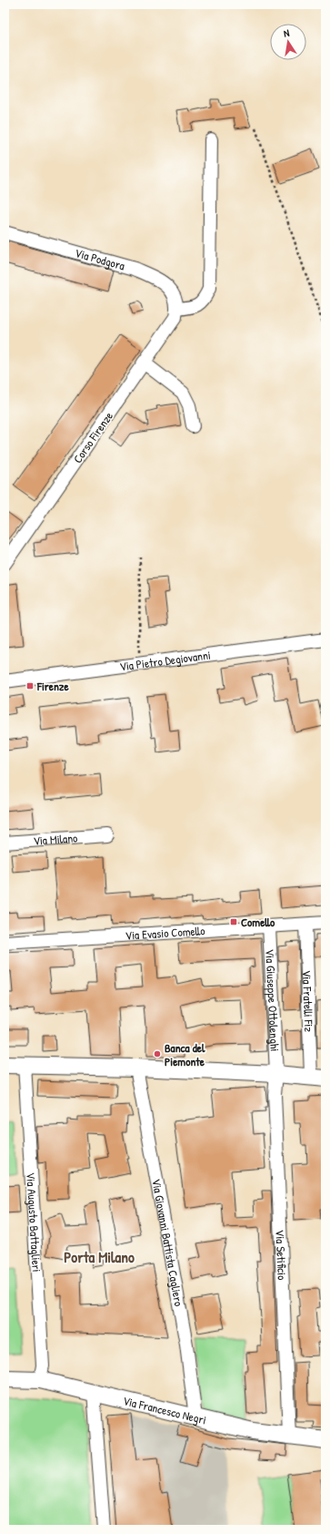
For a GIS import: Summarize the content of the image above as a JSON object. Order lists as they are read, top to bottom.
{
  "streets": {
    "main road": ["Via Francesco Negri"],
    "street": [
      "Via Podgora",
      "Corso Firenze",
      "Via Pietro Degiovanni",
      "Via Milano",
      "Via Evasio Comello",
      "Via Giuseppe Ottolenghi",
      "Via Fratelli Fiz",
      "Via Augusto Battaglieri",
      "Via Giovanni Battista Cagliero",
      "Via Setificio"
    ]
  },
  "crossings": [
    ["Via Podgora", "Corso Firenze"],
    ["Via Evasio Comello", "Via Giuseppe Ottolenghi"],
    ["Via Evasio Comello", "Via Fratelli Fiz"],
    ["Via Giuseppe Ottolenghi", "Via Setificio"],
    ["Via Augusto Battaglieri", "Via Francesco Negri"],
    ["Via Giovanni Battista Cagliero", "Via Francesco Negri"],
    ["Via Setificio", "Via Francesco Negri"]
  ],
  "districts": ["Porta Milano"],
  "places": {
    "transit": ["Firenze", "Comello"],
    "other": ["Banca del Piemonte"]
  },
  "north": "top"
}
